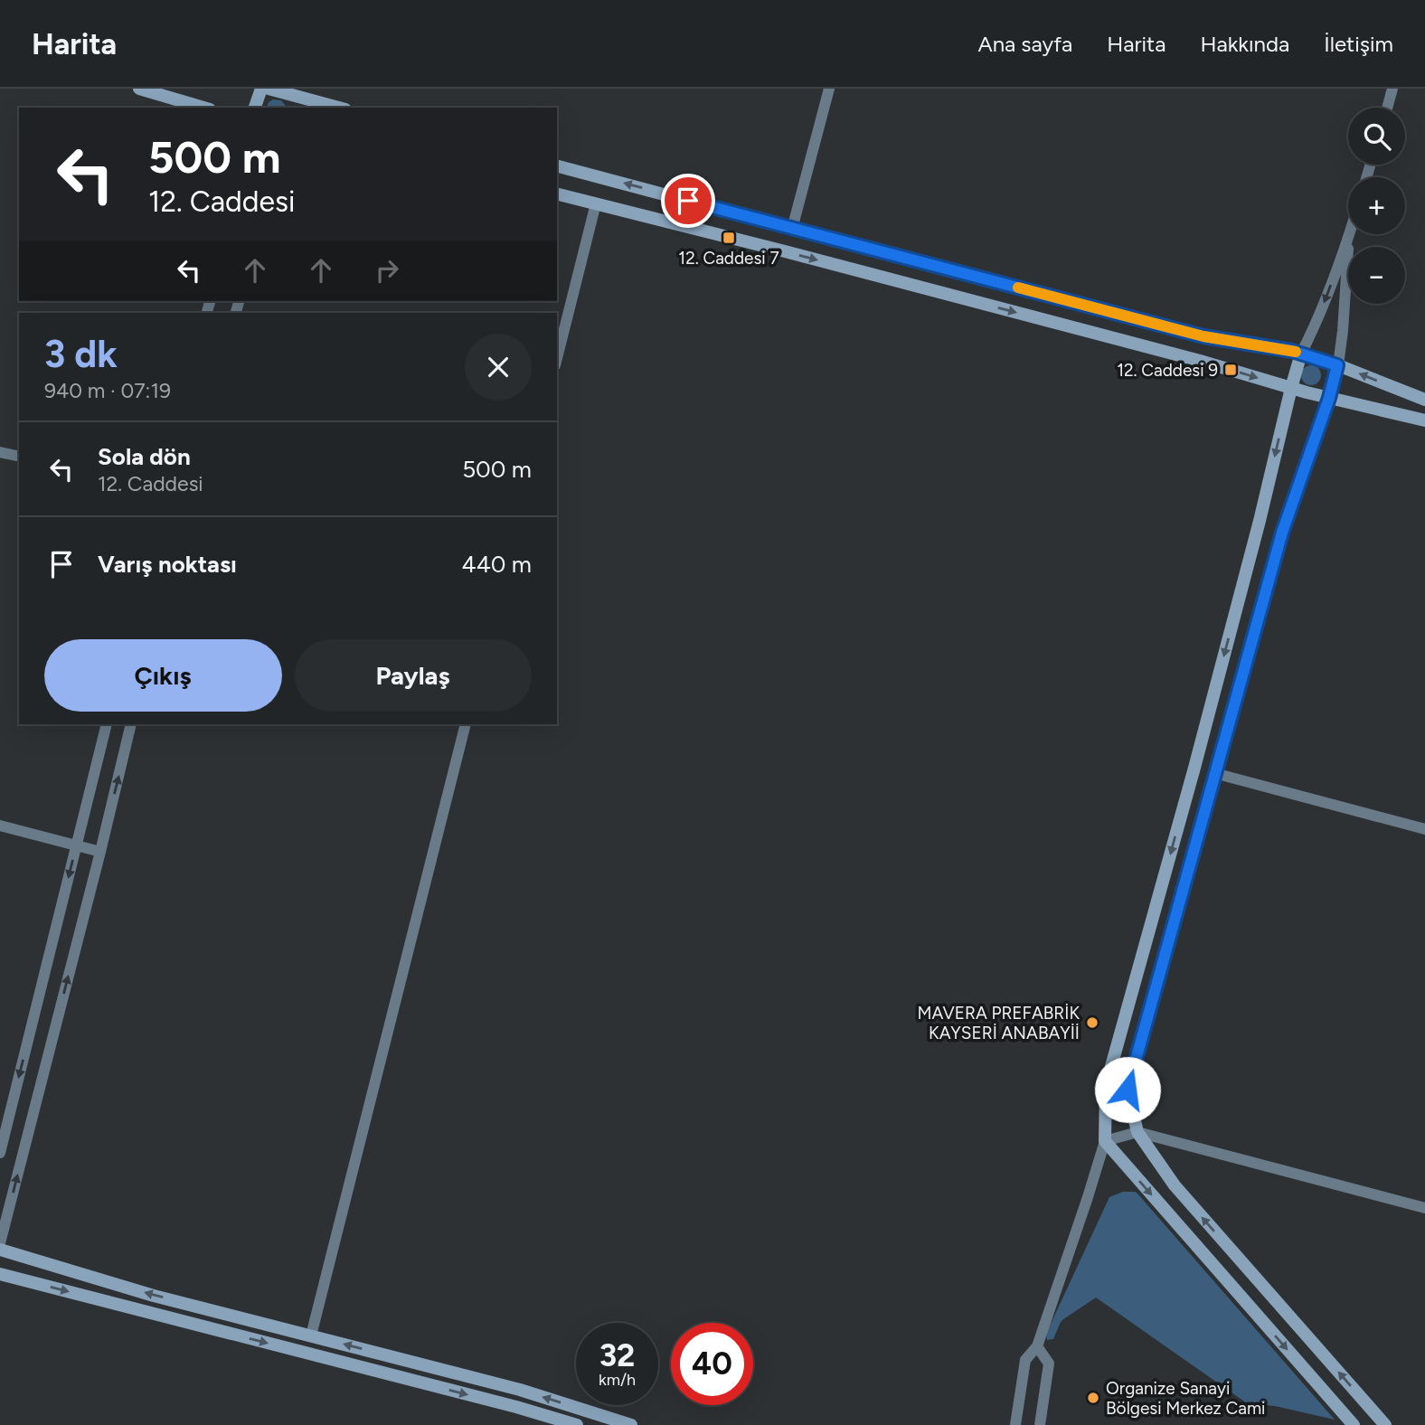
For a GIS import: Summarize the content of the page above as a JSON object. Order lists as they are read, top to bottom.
{
  "places": {
    "transit": ["12. Caddesi 7", "12. Caddesi 9"],
    "other": ["MAVERA PREFABRİK KAYSERİ ANABAYİİ", "Organize Sanayi Bölgesi Merkez Cami"]
  },
  "page": {
    "header": "Harita",
    "nav": [
      "Ana sayfa",
      "Harita",
      "Hakkında",
      "İletişim"
    ],
    "map_buttons": ["+", "−"],
    "turn": ["500 m", "12. Caddesi"],
    "heading": ["3 dk", "940 m · 07:19"],
    "list": [
      {
        "name": "Sola dön",
        "note": "12. Caddesi",
        "value": "500 m"
      },
      {
        "name": "Varış noktası",
        "value": "440 m"
      }
    ],
    "buttons": ["Çıkış", "Paylaş"],
    "speed": "32 km/h",
    "limit": "40"
  }
}
